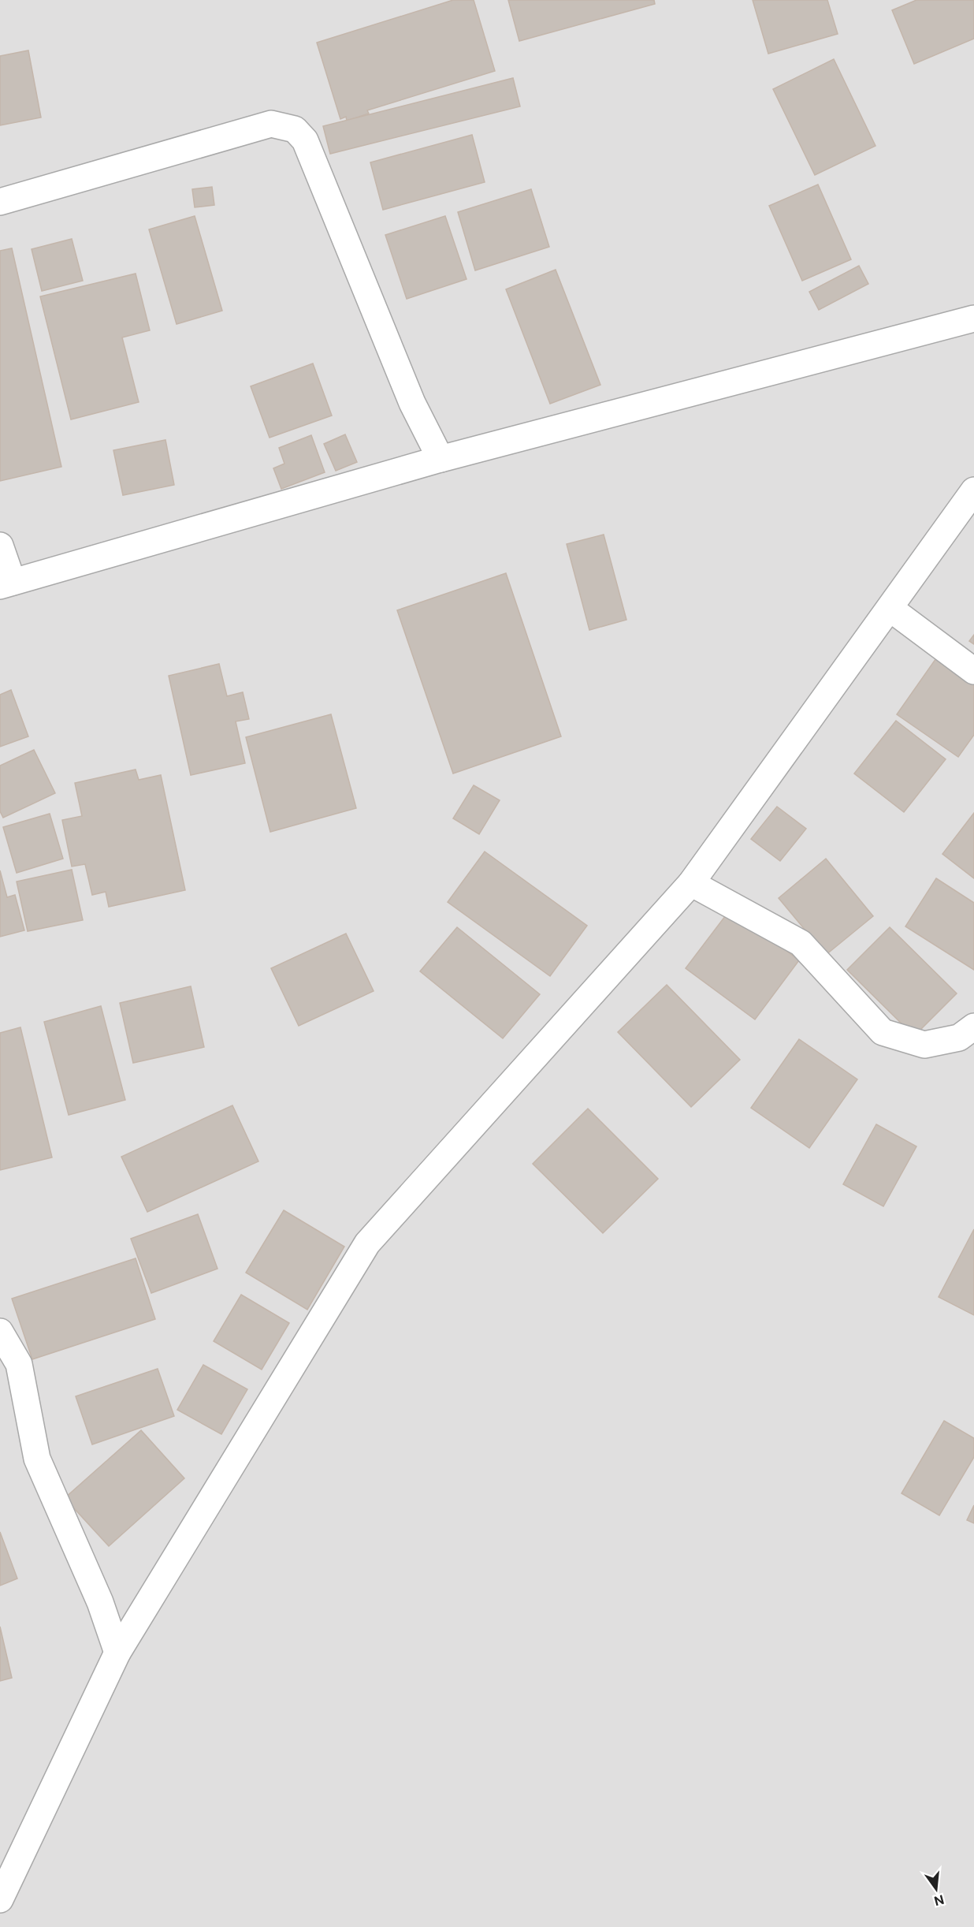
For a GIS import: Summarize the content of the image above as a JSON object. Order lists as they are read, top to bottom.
{
  "north": "bottom"
}
